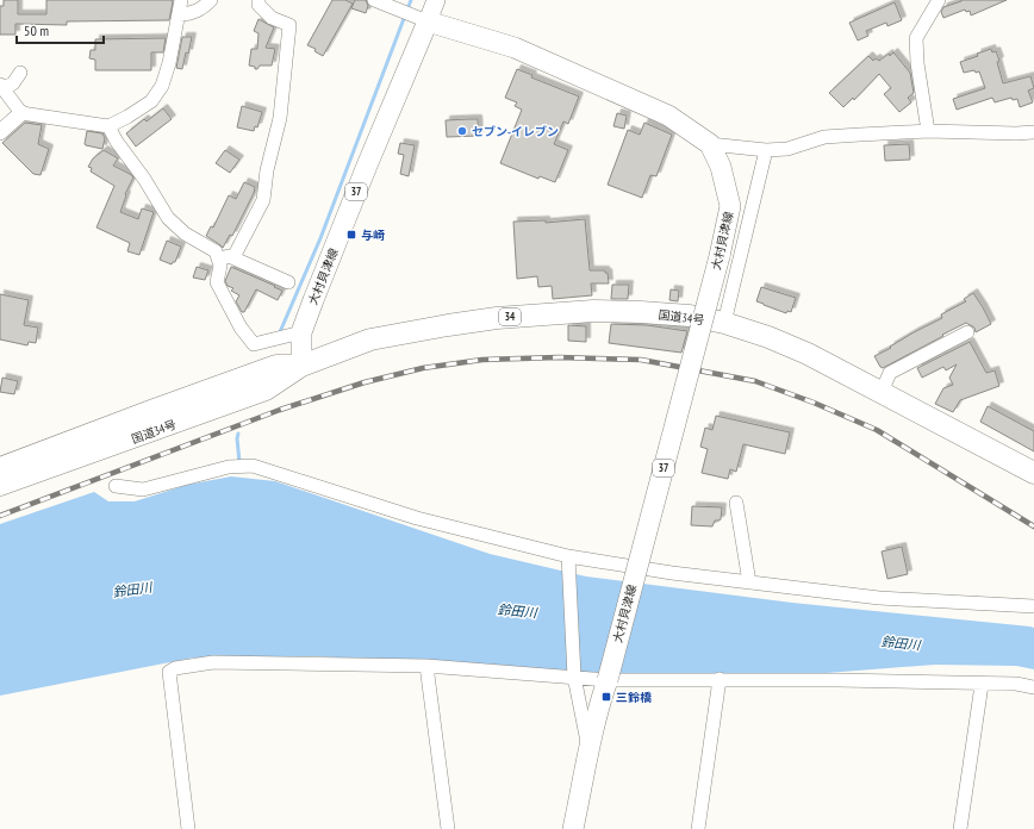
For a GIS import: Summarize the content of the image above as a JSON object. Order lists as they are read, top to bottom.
{
  "streets": {
    "highway": ["34", "国道34号"],
    "main road": ["37", "大村貝津線"]
  },
  "crossings": [
    ["大村貝津線", "国道34号"]
  ],
  "water": ["鈴田川"],
  "places": {
    "other": ["セブン-イレブン"],
    "transit": ["与崎", "三鈴橋"]
  },
  "scale_bar": "50 m"
}
